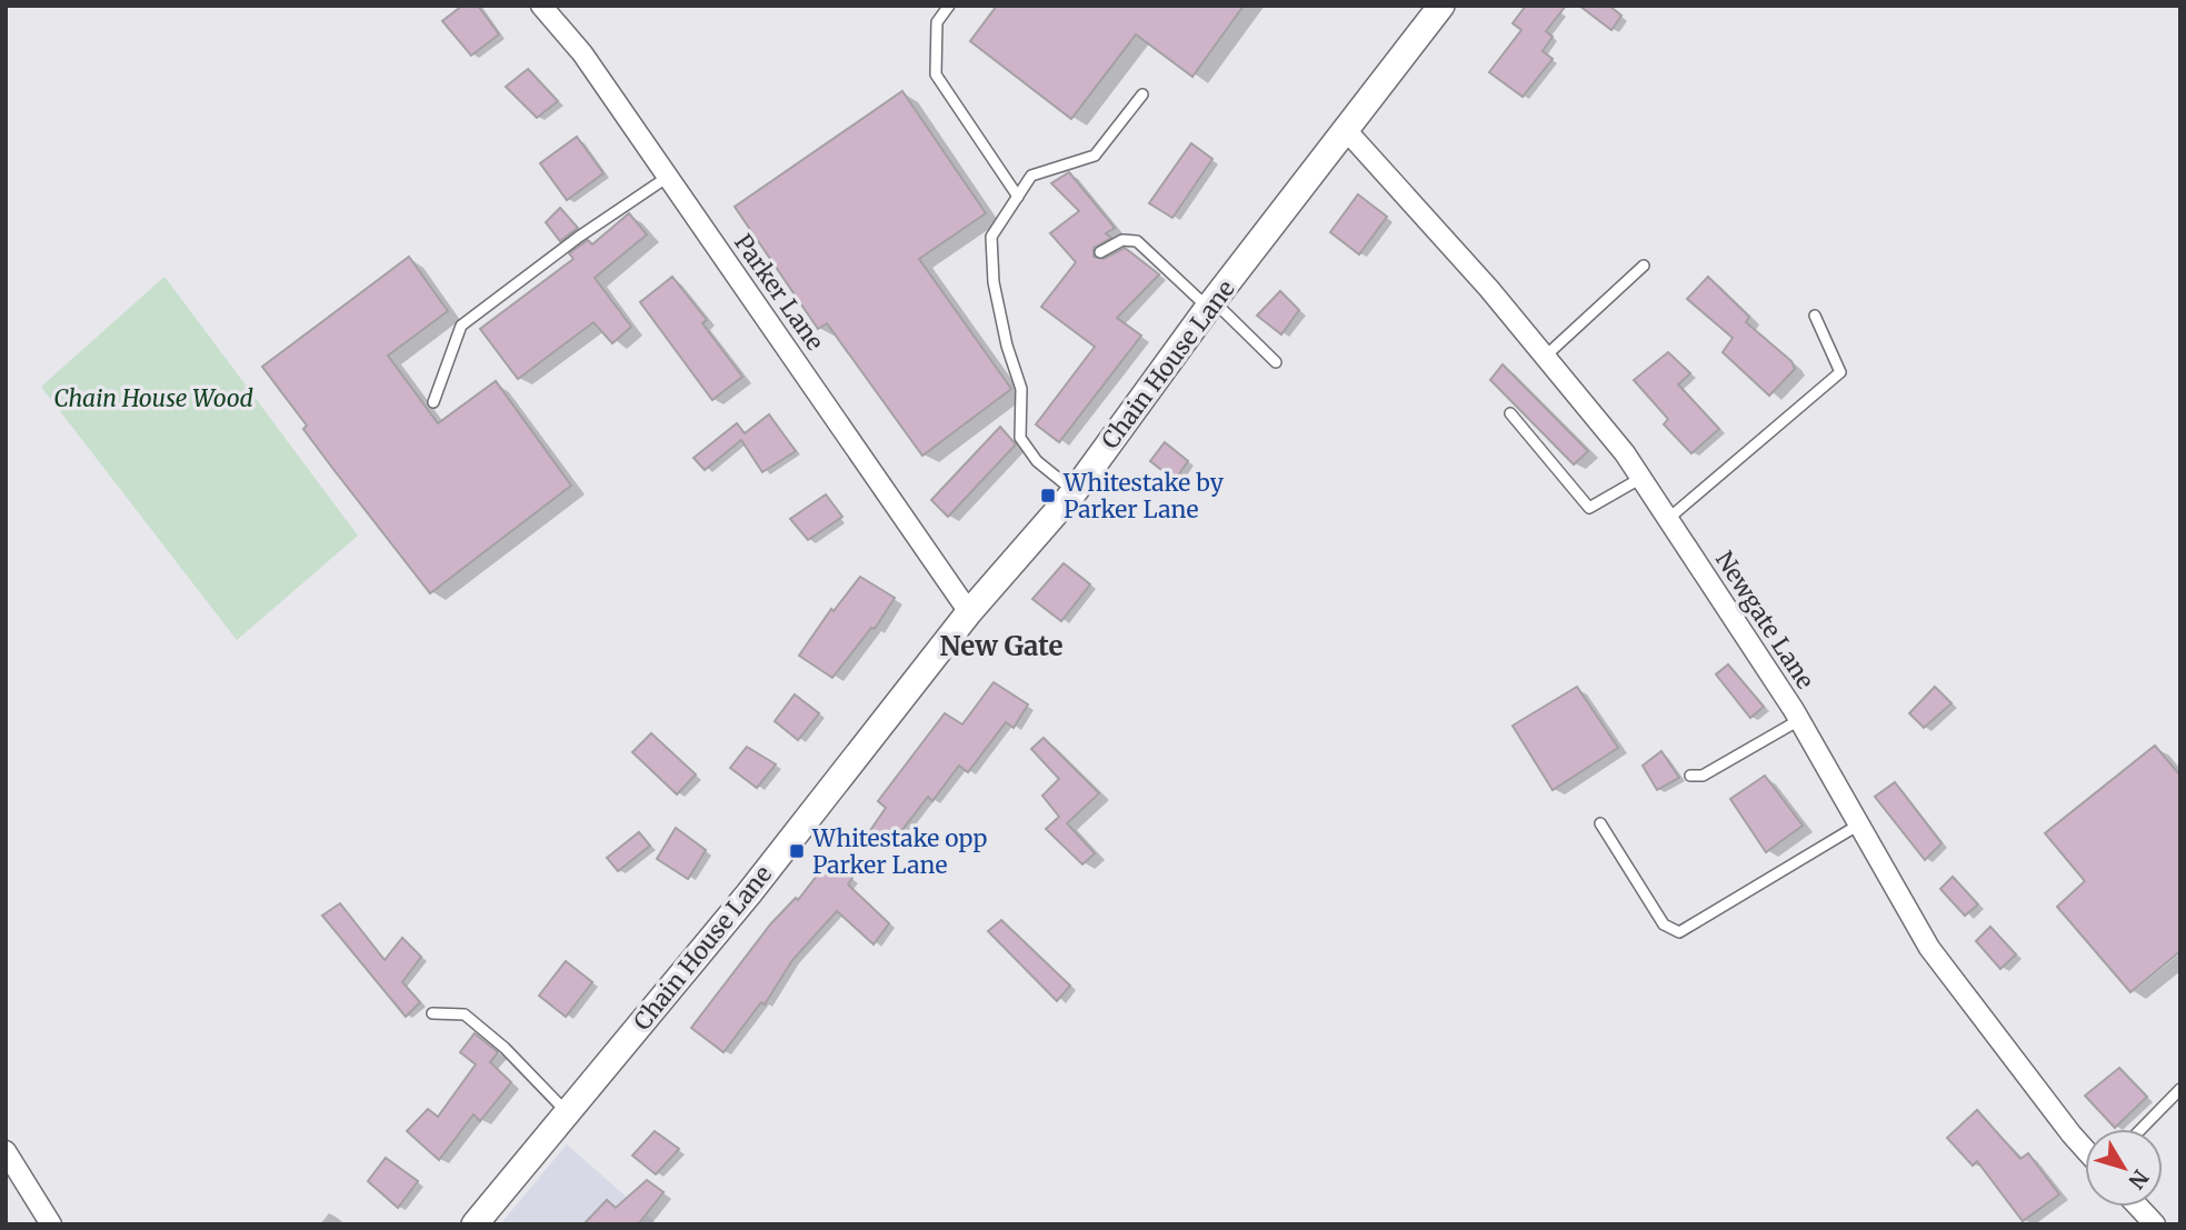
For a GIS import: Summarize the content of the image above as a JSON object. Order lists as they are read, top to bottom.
{
  "streets": {
    "street": ["Parker Lane", "Chain House Lane", "Newgate Lane"]
  },
  "crossings": [
    ["Parker Lane", "Chain House Lane"],
    ["Chain House Lane", "Newgate Lane"]
  ],
  "districts": ["New Gate"],
  "parks": ["Chain House Wood"],
  "places": {
    "transit": ["Whitestake by Parker Lane", "Whitestake opp Parker Lane"]
  },
  "north": "bottom right"
}
